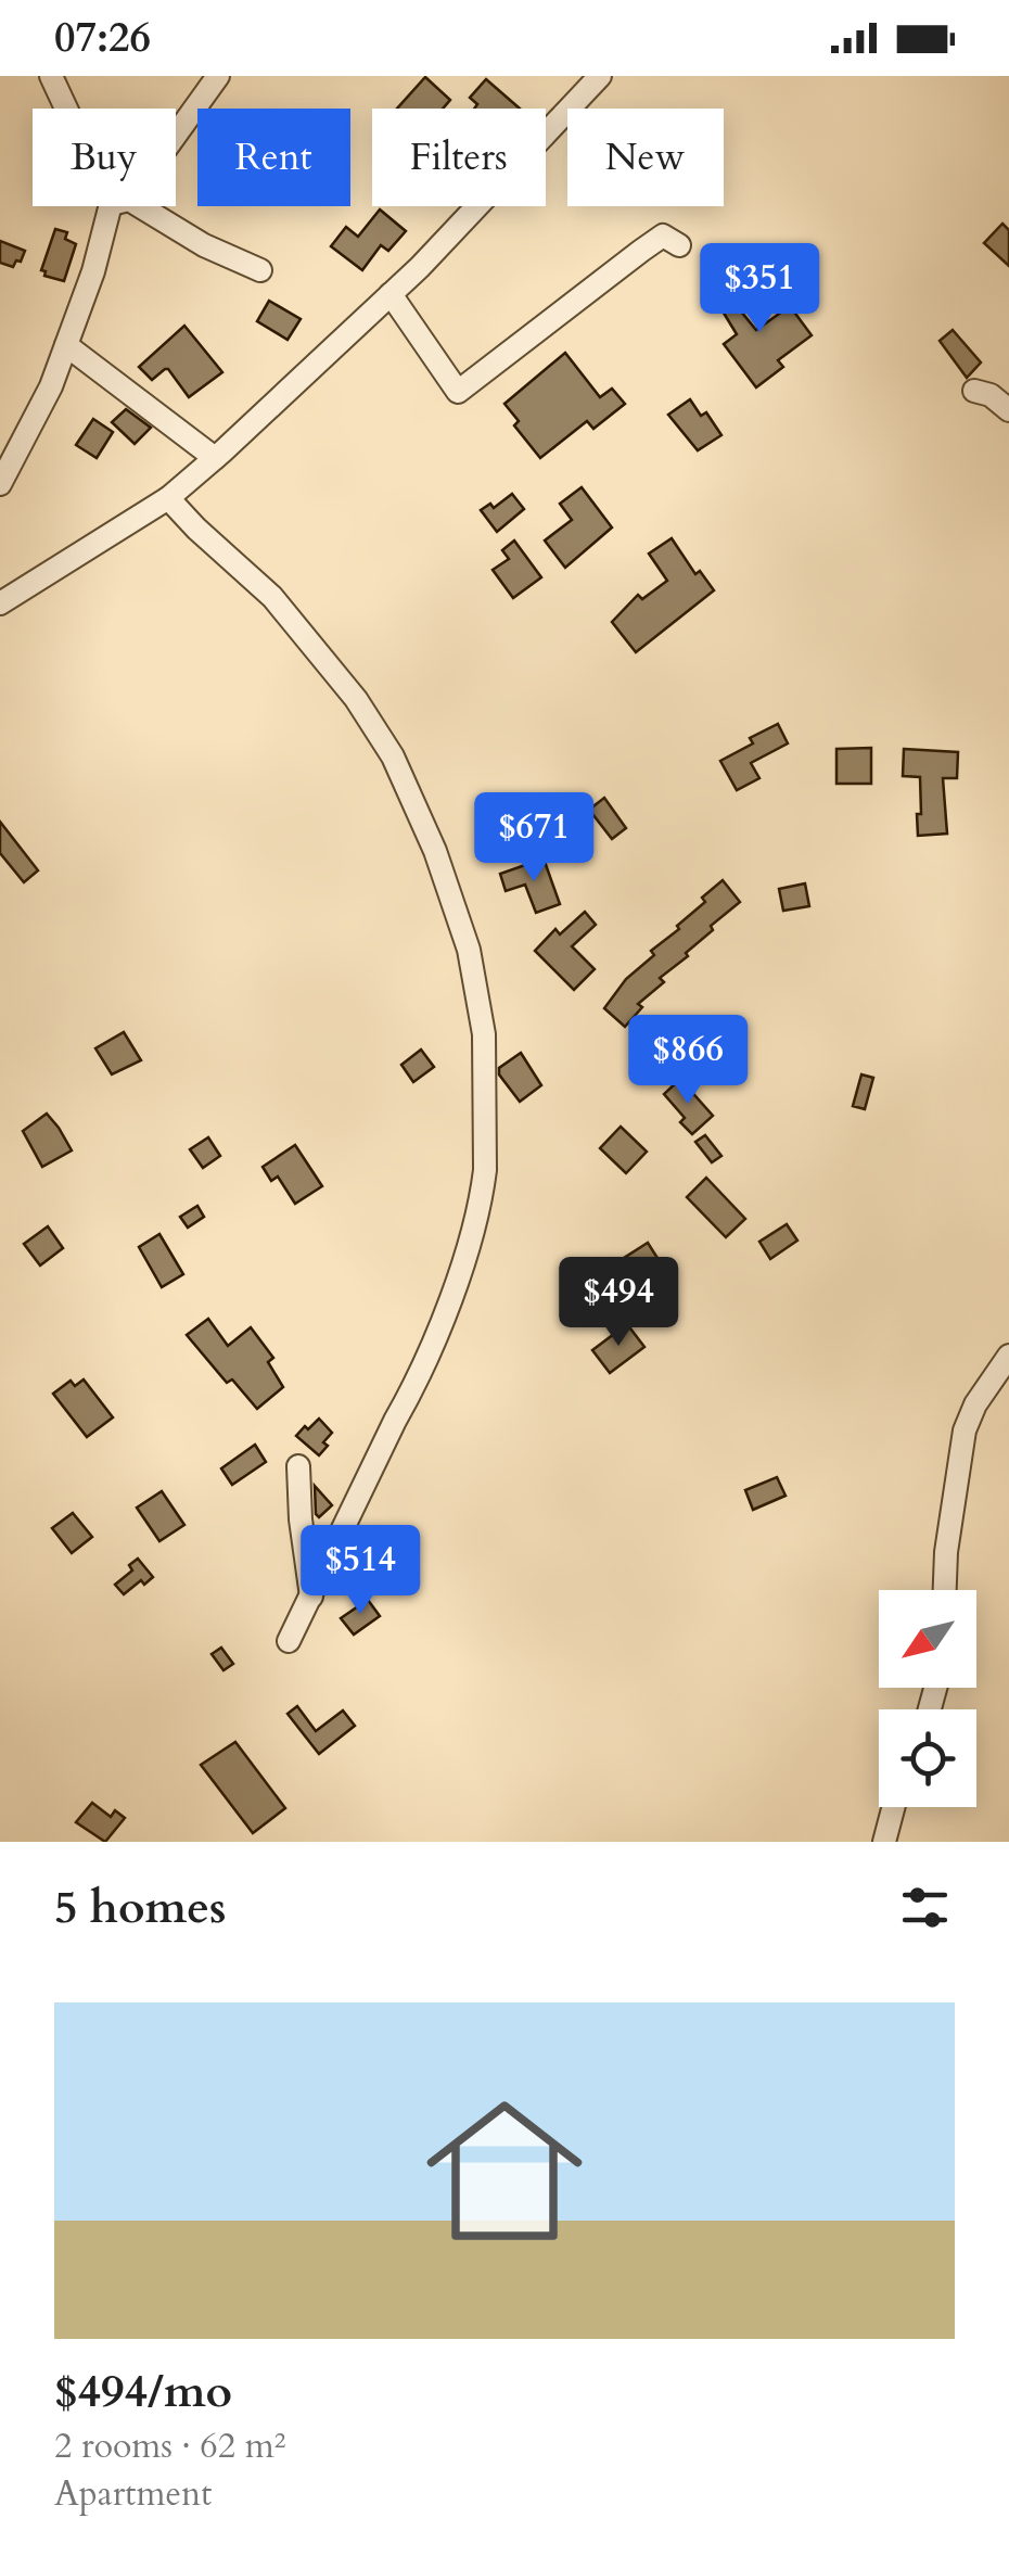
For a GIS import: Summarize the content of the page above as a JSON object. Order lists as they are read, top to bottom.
{
  "north": "bottom left",
  "page": {
    "status": "07:26",
    "chip": [
      "Buy",
      "Rent",
      "Filters",
      "New"
    ],
    "price": [
      "$351",
      "$671",
      "$866",
      "$494",
      "$514"
    ],
    "heading": "5 homes",
    "list": [
      {
        "name": "$494/mo",
        "note": "2 rooms · 62 m² · Apartment"
      }
    ]
  }
}
